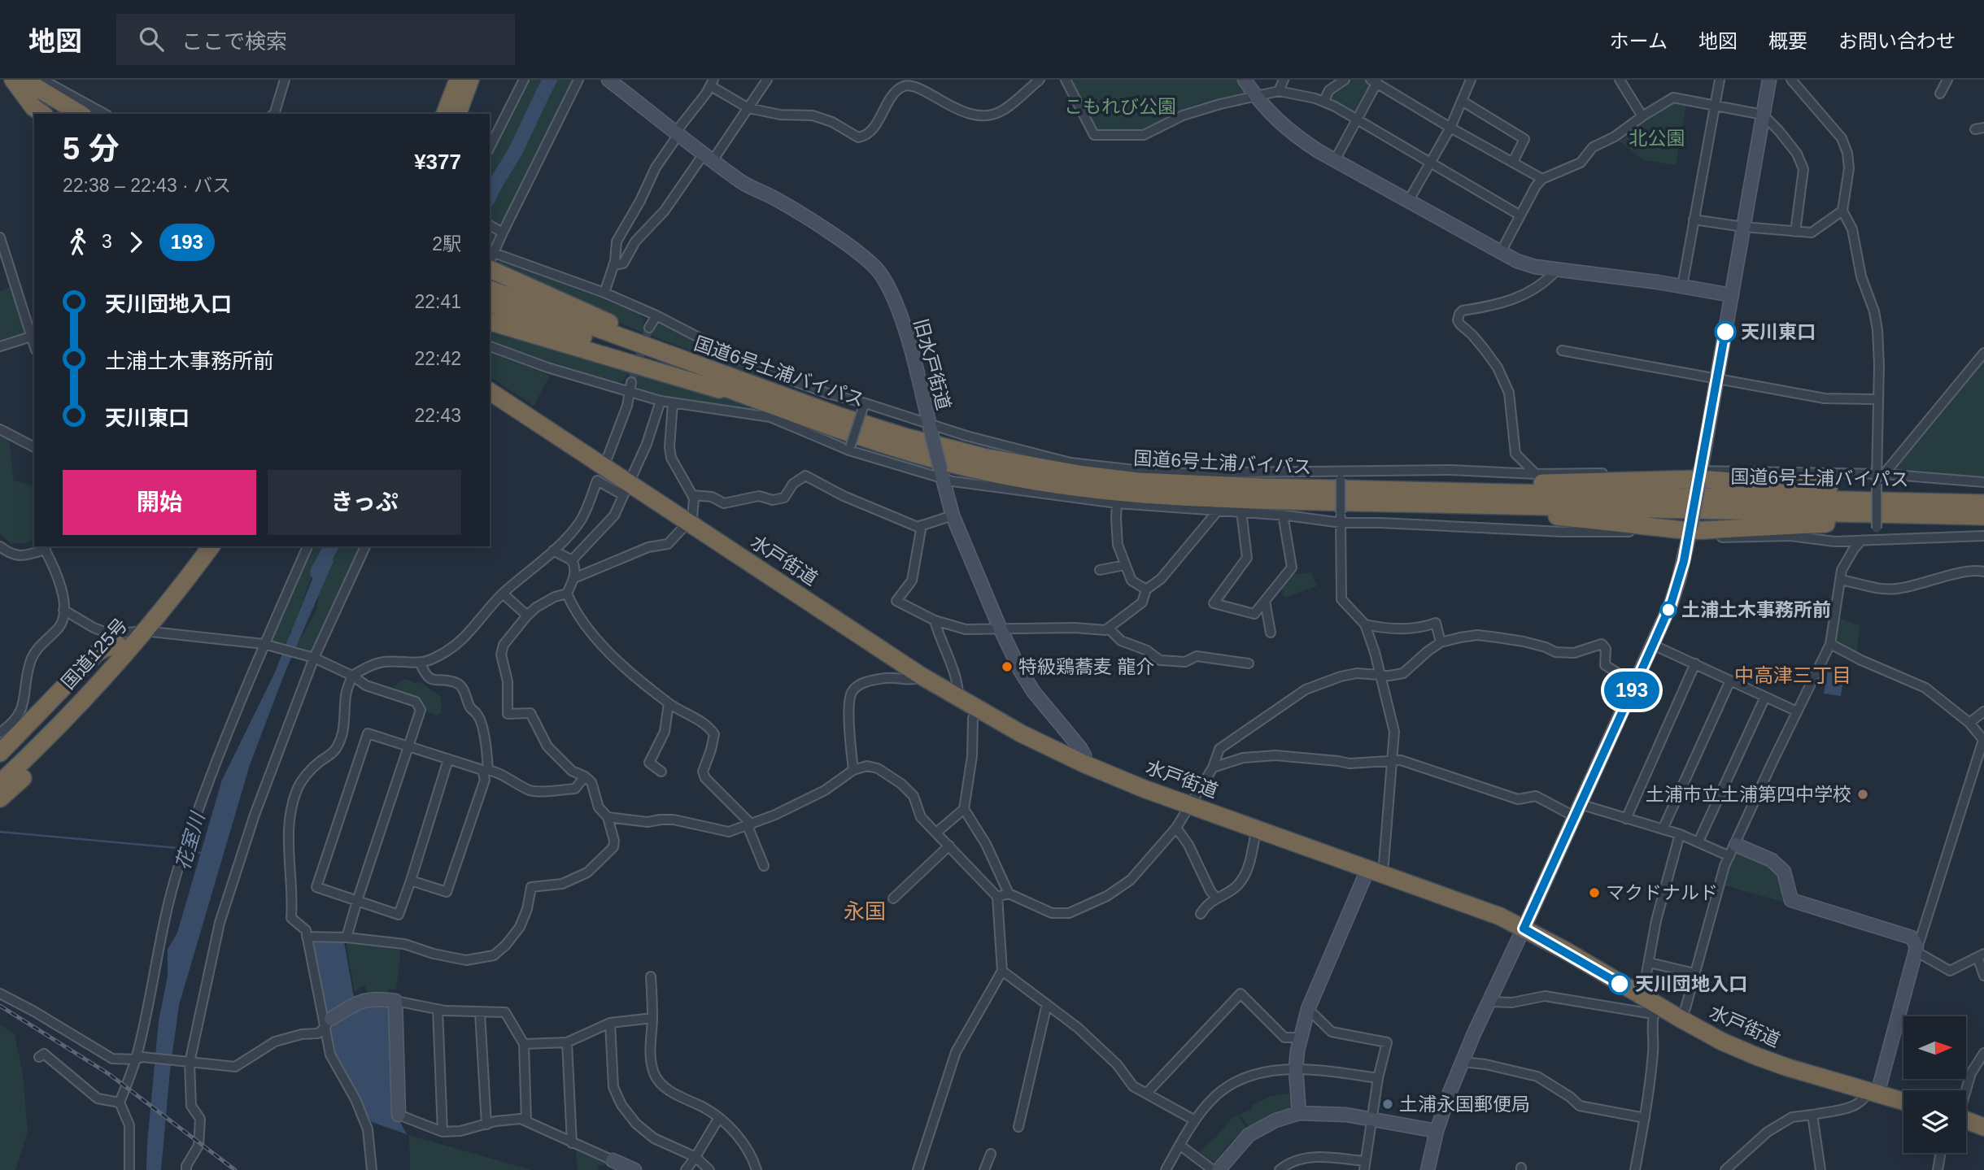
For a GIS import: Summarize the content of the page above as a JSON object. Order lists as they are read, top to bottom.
{
  "streets": {
    "highway": ["国道6号土浦バイパス", "水戸街道", "国道125号"],
    "street": ["旧水戸街道"]
  },
  "crossings": [
    ["旧水戸街道", "水戸街道"]
  ],
  "districts": ["中高津三丁目", "永国"],
  "water": ["花室川"],
  "parks": ["こもれび公園", "北公園"],
  "places": [
    "天川東口",
    "土浦土木事務所前",
    "特級鶏蕎麦 龍介",
    "土浦市立土浦第四中学校",
    "マクドナルド",
    "天川団地入口",
    "土浦永国郵便局"
  ],
  "lines": ["bus line 193"],
  "north": "right",
  "page": {
    "header": "地図",
    "search": "ここで検索",
    "nav": [
      "ホーム",
      "地図",
      "概要",
      "お問い合わせ"
    ],
    "on_map": "193",
    "heading": ["5 分", "22:38 – 22:43 · バス", "¥377"],
    "legs": ["3", "193", "2駅"],
    "list": [
      {
        "name": "天川団地入口",
        "value": "22:41"
      },
      {
        "name": "土浦土木事務所前",
        "value": "22:42"
      },
      {
        "name": "天川東口",
        "value": "22:43"
      }
    ],
    "buttons": ["開始", "きっぷ"]
  }
}
